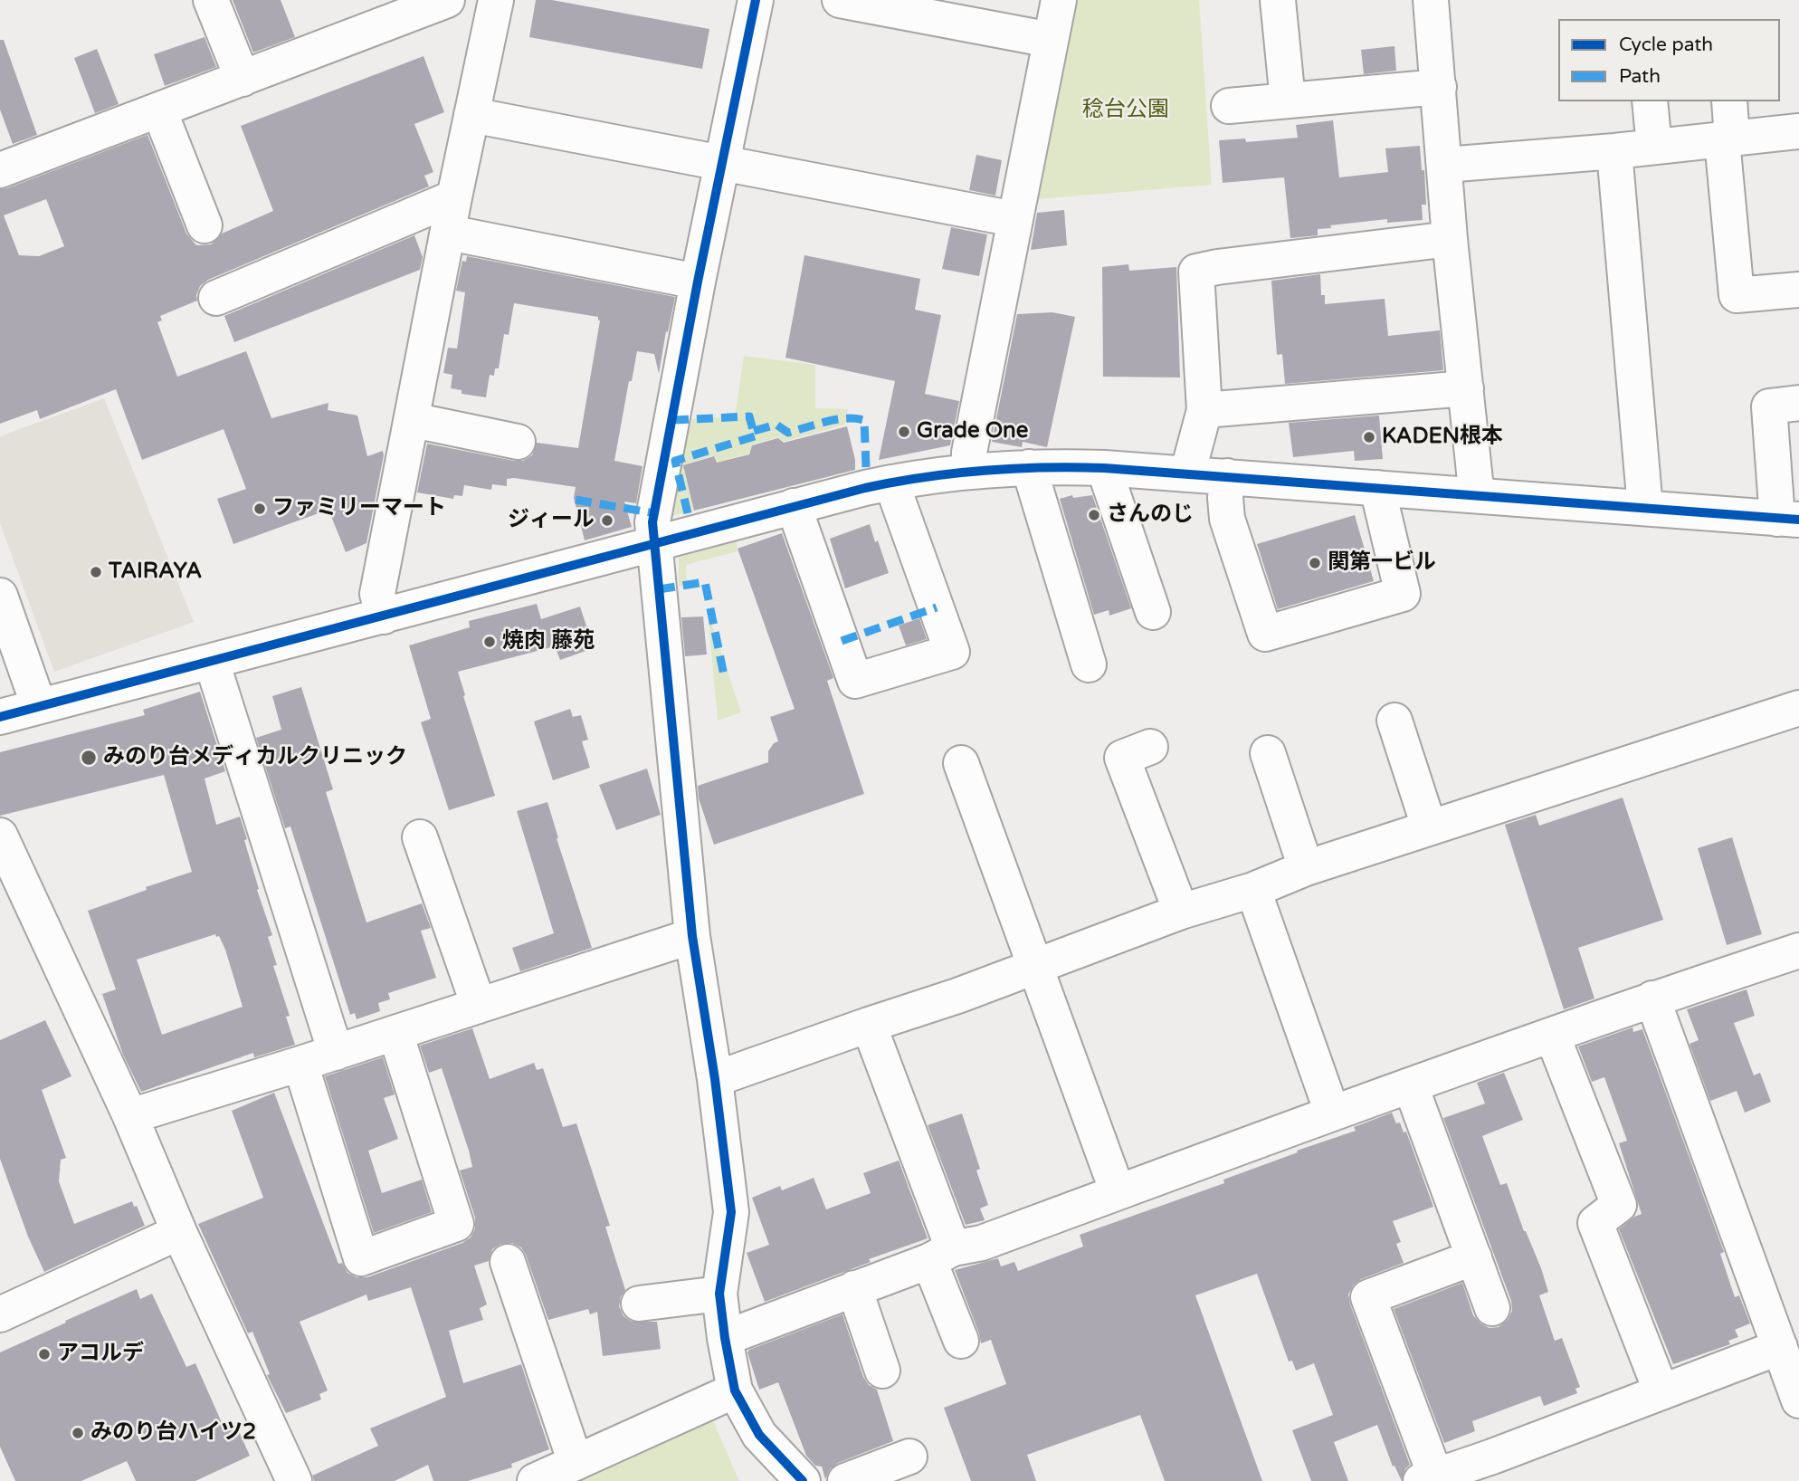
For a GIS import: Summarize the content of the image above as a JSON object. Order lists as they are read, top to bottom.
{
  "parks": ["稔台公園"],
  "places": [
    "Grade One",
    "KADEN根本",
    "ファミリーマート",
    "さんのじ",
    "ジィール",
    "関第一ビル",
    "TAIRAYA",
    "焼肉 藤苑",
    "みのり台メディカルクリニック",
    "アコルデ",
    "みのり台ハイツ2"
  ],
  "legend": ["Cycle path", "Path"]
}
